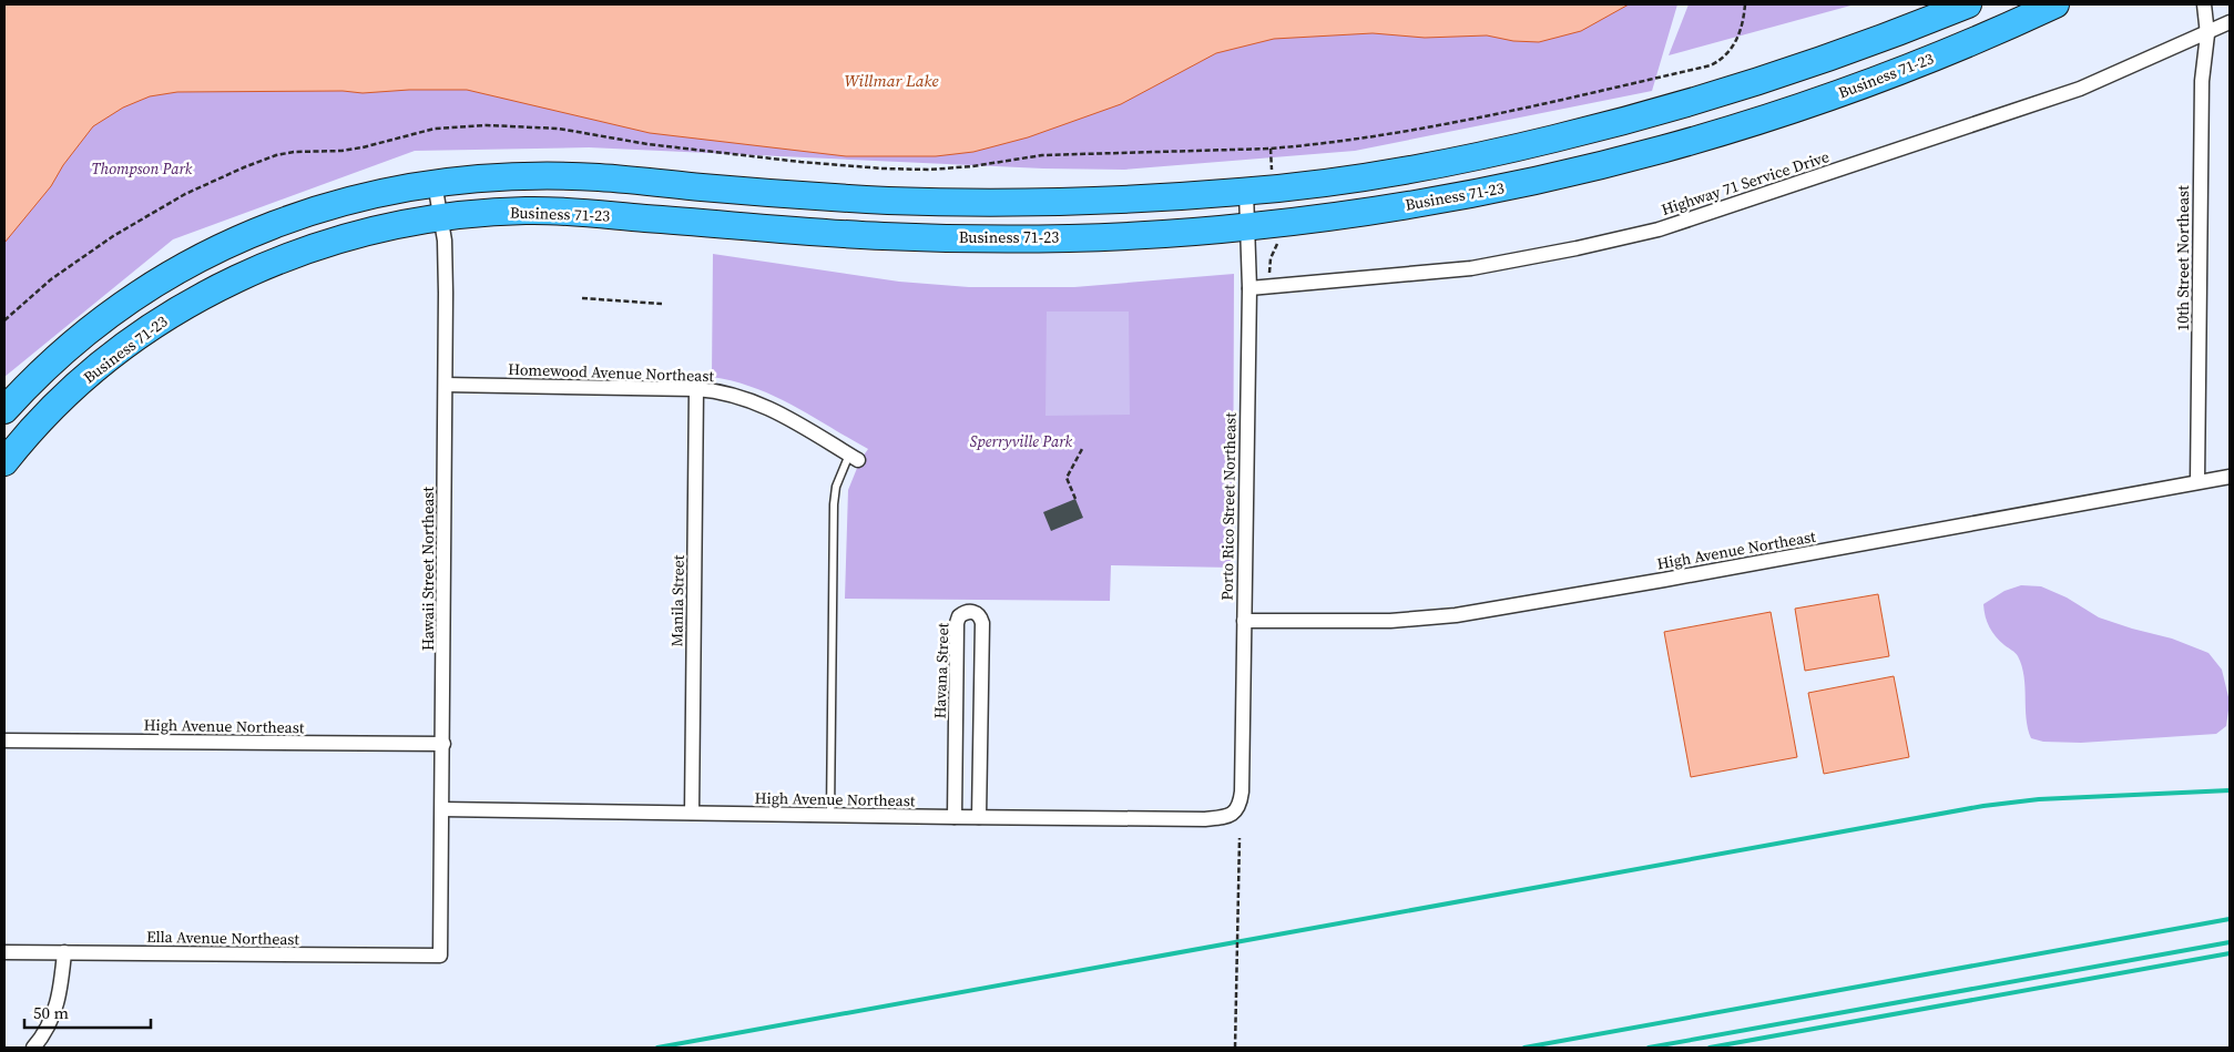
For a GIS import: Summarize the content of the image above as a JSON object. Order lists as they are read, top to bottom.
{
  "streets": {
    "highway": ["Business 71-23"],
    "street": [
      "Highway 71 Service Drive",
      "10th Street Northeast",
      "Homewood Avenue Northeast",
      "Porto Rico Street Northeast",
      "High Avenue Northeast",
      "Hawaii Street Northeast",
      "Manila Street",
      "Havana Street",
      "Ella Avenue Northeast"
    ]
  },
  "crossings": [
    ["Business 71-23", "Porto Rico Street Northeast"],
    ["Business 71-23", "Hawaii Street Northeast"],
    ["Highway 71 Service Drive", "10th Street Northeast"],
    ["Highway 71 Service Drive", "Porto Rico Street Northeast"],
    ["10th Street Northeast", "High Avenue Northeast"],
    ["Homewood Avenue Northeast", "Hawaii Street Northeast"],
    ["Homewood Avenue Northeast", "Manila Street"],
    ["Porto Rico Street Northeast", "High Avenue Northeast"],
    ["High Avenue Northeast", "Hawaii Street Northeast"],
    ["High Avenue Northeast", "Manila Street"],
    ["High Avenue Northeast", "Havana Street"],
    ["Hawaii Street Northeast", "Ella Avenue Northeast"]
  ],
  "water": ["Willmar Lake"],
  "parks": ["Thompson Park", "Sperryville Park"],
  "scale_bar": "50 m"
}
